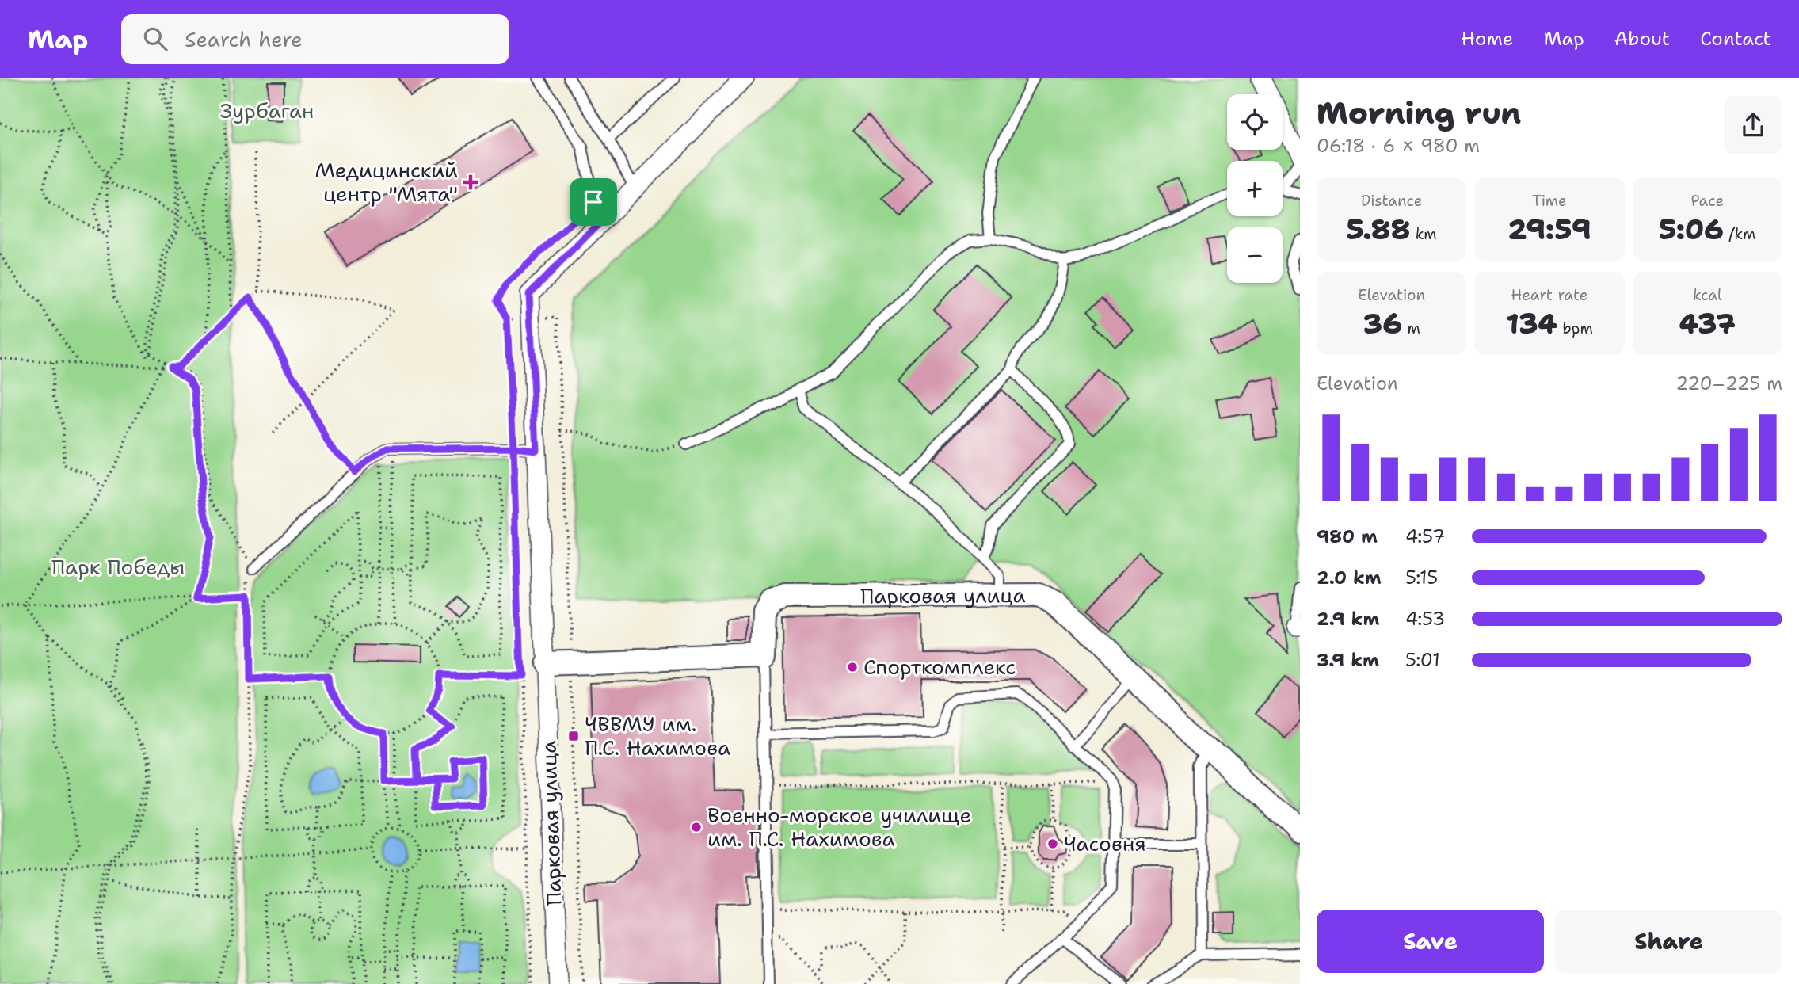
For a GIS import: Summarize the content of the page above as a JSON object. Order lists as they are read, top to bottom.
{
  "streets": {
    "street": ["Парковая улица"]
  },
  "parks": ["Зурбаган", "Парк Победы"],
  "places": {
    "health": ["Медицинский центр \"Мята\""],
    "other": ["Спорткомплекс", "Военно-морское училище им. П.С. Нахимова", "Часовня"],
    "transit": ["ЧВВМУ им. П.С. Нахимова"]
  },
  "page": {
    "header": "Map",
    "search": "Search here",
    "nav": [
      "Home",
      "Map",
      "About",
      "Contact"
    ],
    "heading": ["Morning run", "06:18 · 6 × 980 m"],
    "map_buttons": ["+", "−"],
    "stats": [
      ["Distance", "5.88 km"],
      ["Time", "29:59"],
      ["Pace", "5:06 /km"],
      ["Elevation", "36 m"],
      ["Heart rate", "134 bpm"],
      ["kcal", "437"]
    ],
    "chart": ["Elevation", "220–225 m"],
    "list": [
      {
        "name": "980 m",
        "note": "4:57"
      },
      {
        "name": "2.0 km",
        "note": "5:15"
      },
      {
        "name": "2.9 km",
        "note": "4:53"
      },
      {
        "name": "3.9 km",
        "note": "5:01"
      }
    ],
    "buttons": ["Save", "Share"]
  }
}
